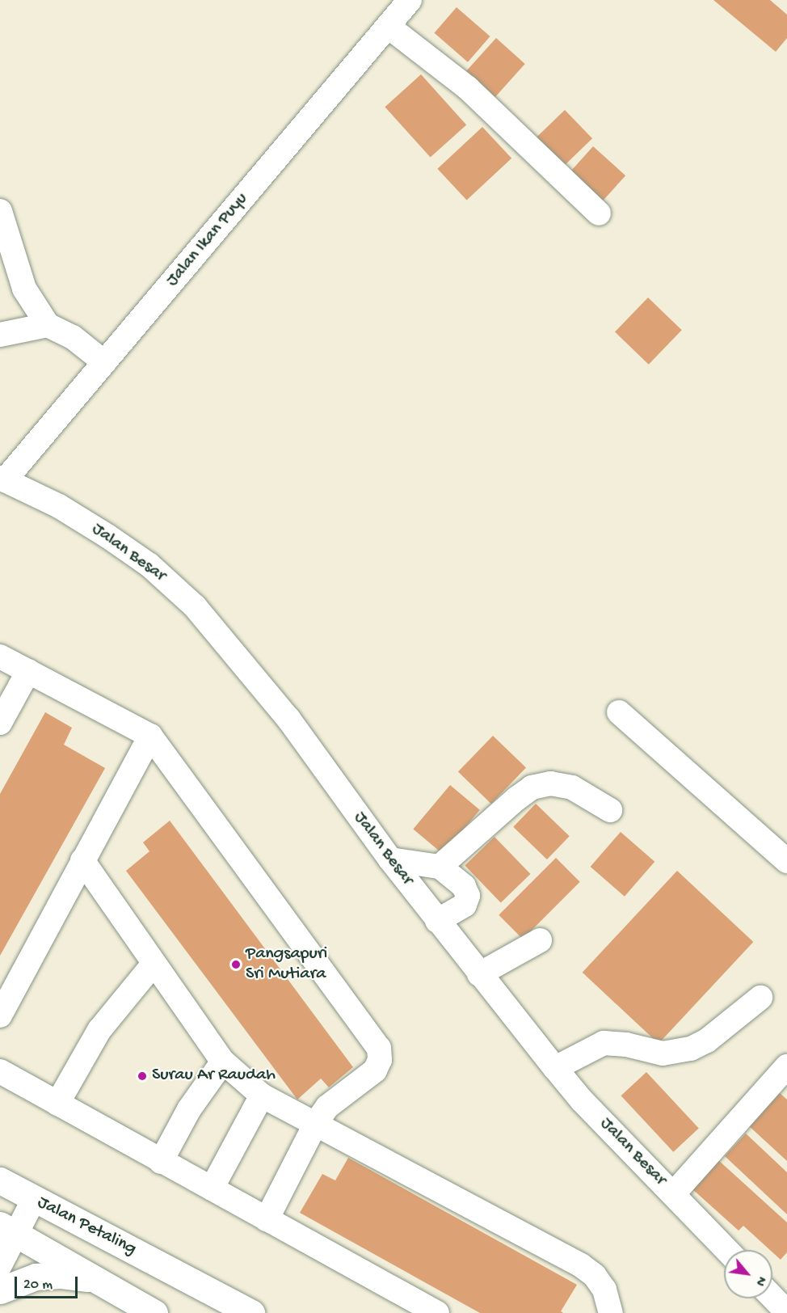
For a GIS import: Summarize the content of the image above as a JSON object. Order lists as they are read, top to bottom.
{
  "streets": {
    "main road": ["Jalan Petaling"],
    "street": ["Jalan Ikan Puyu", "Jalan Besar"]
  },
  "crossings": [
    ["Jalan Ikan Puyu", "Jalan Besar"]
  ],
  "places": ["Pangsapuri Sri Mutiara", "Surau Ar Raudah"],
  "scale_bar": "20 m",
  "north": "bottom right"
}
